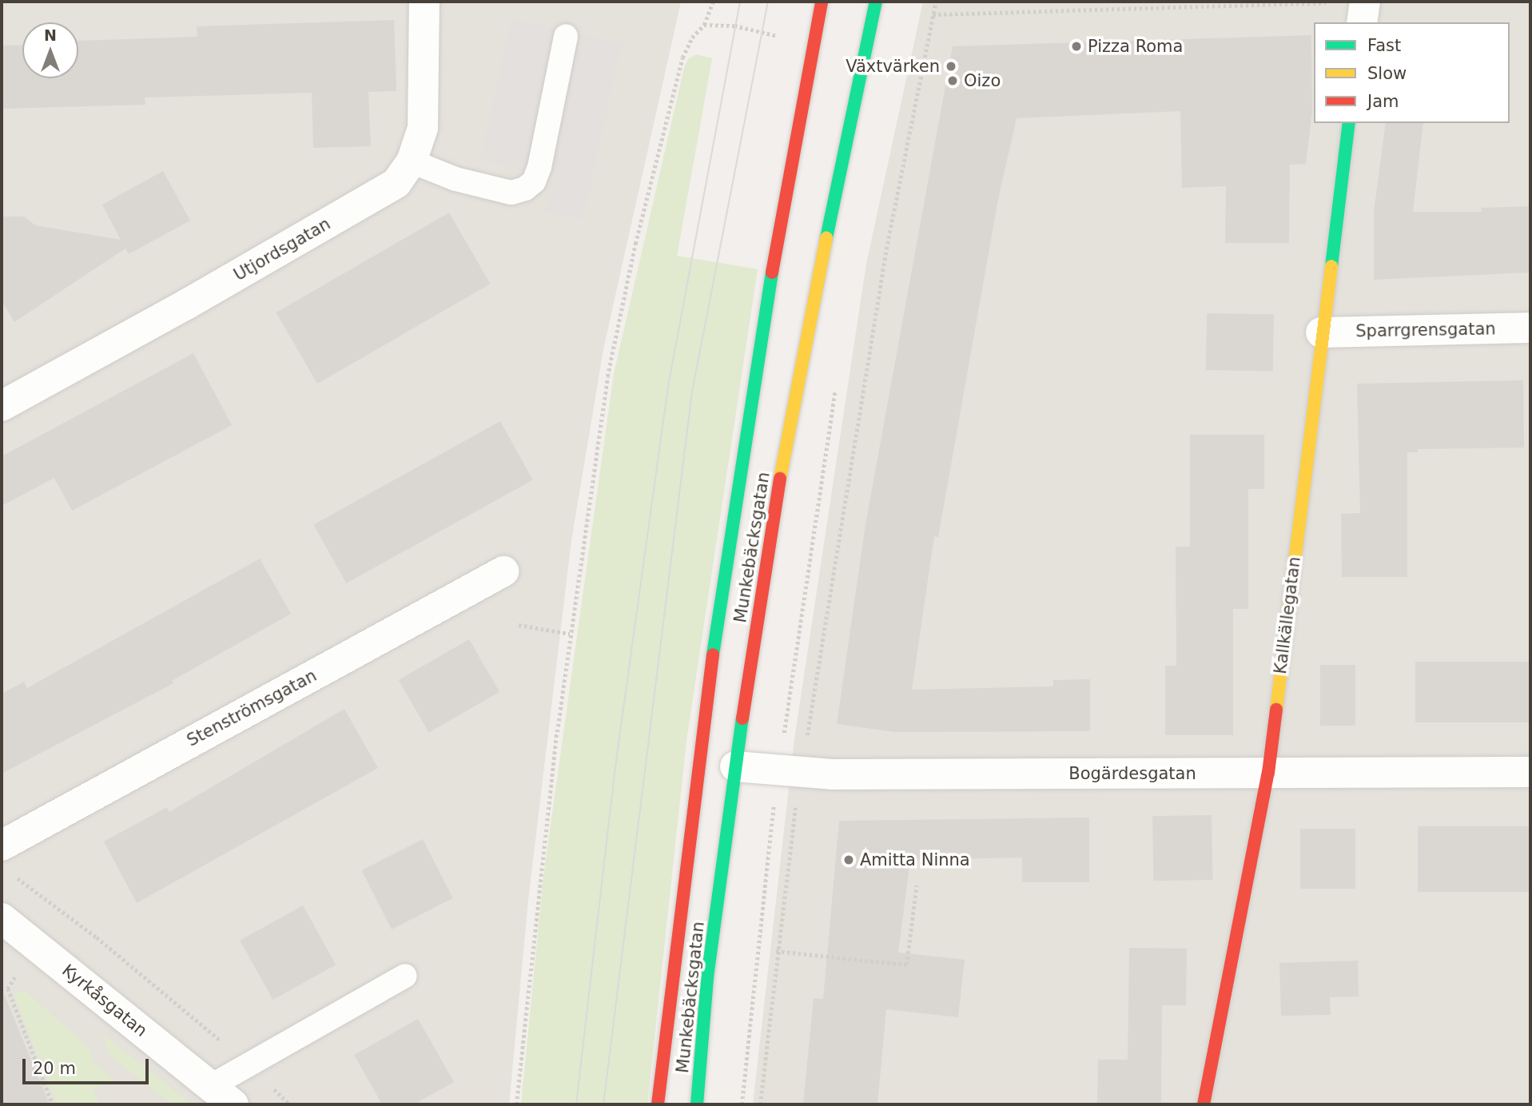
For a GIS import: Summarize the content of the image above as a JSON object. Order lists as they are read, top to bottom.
{
  "streets": {
    "street": [
      "Utjordsgatan",
      "Sparrgrensgatan",
      "Munkebäcksgatan",
      "Kallkällegatan",
      "Stenströmsgatan",
      "Bogärdesgatan",
      "Kyrkåsgatan"
    ]
  },
  "crossings": [
    ["Sparrgrensgatan", "Kallkällegatan"],
    ["Munkebäcksgatan", "Bogärdesgatan"],
    ["Kallkällegatan", "Bogärdesgatan"]
  ],
  "places": [
    "Pizza Roma",
    "Växtvärken",
    "Oizo",
    "Amitta Ninna"
  ],
  "legend": ["Fast", "Slow", "Jam"],
  "scale_bar": "20 m",
  "north": "top"
}
